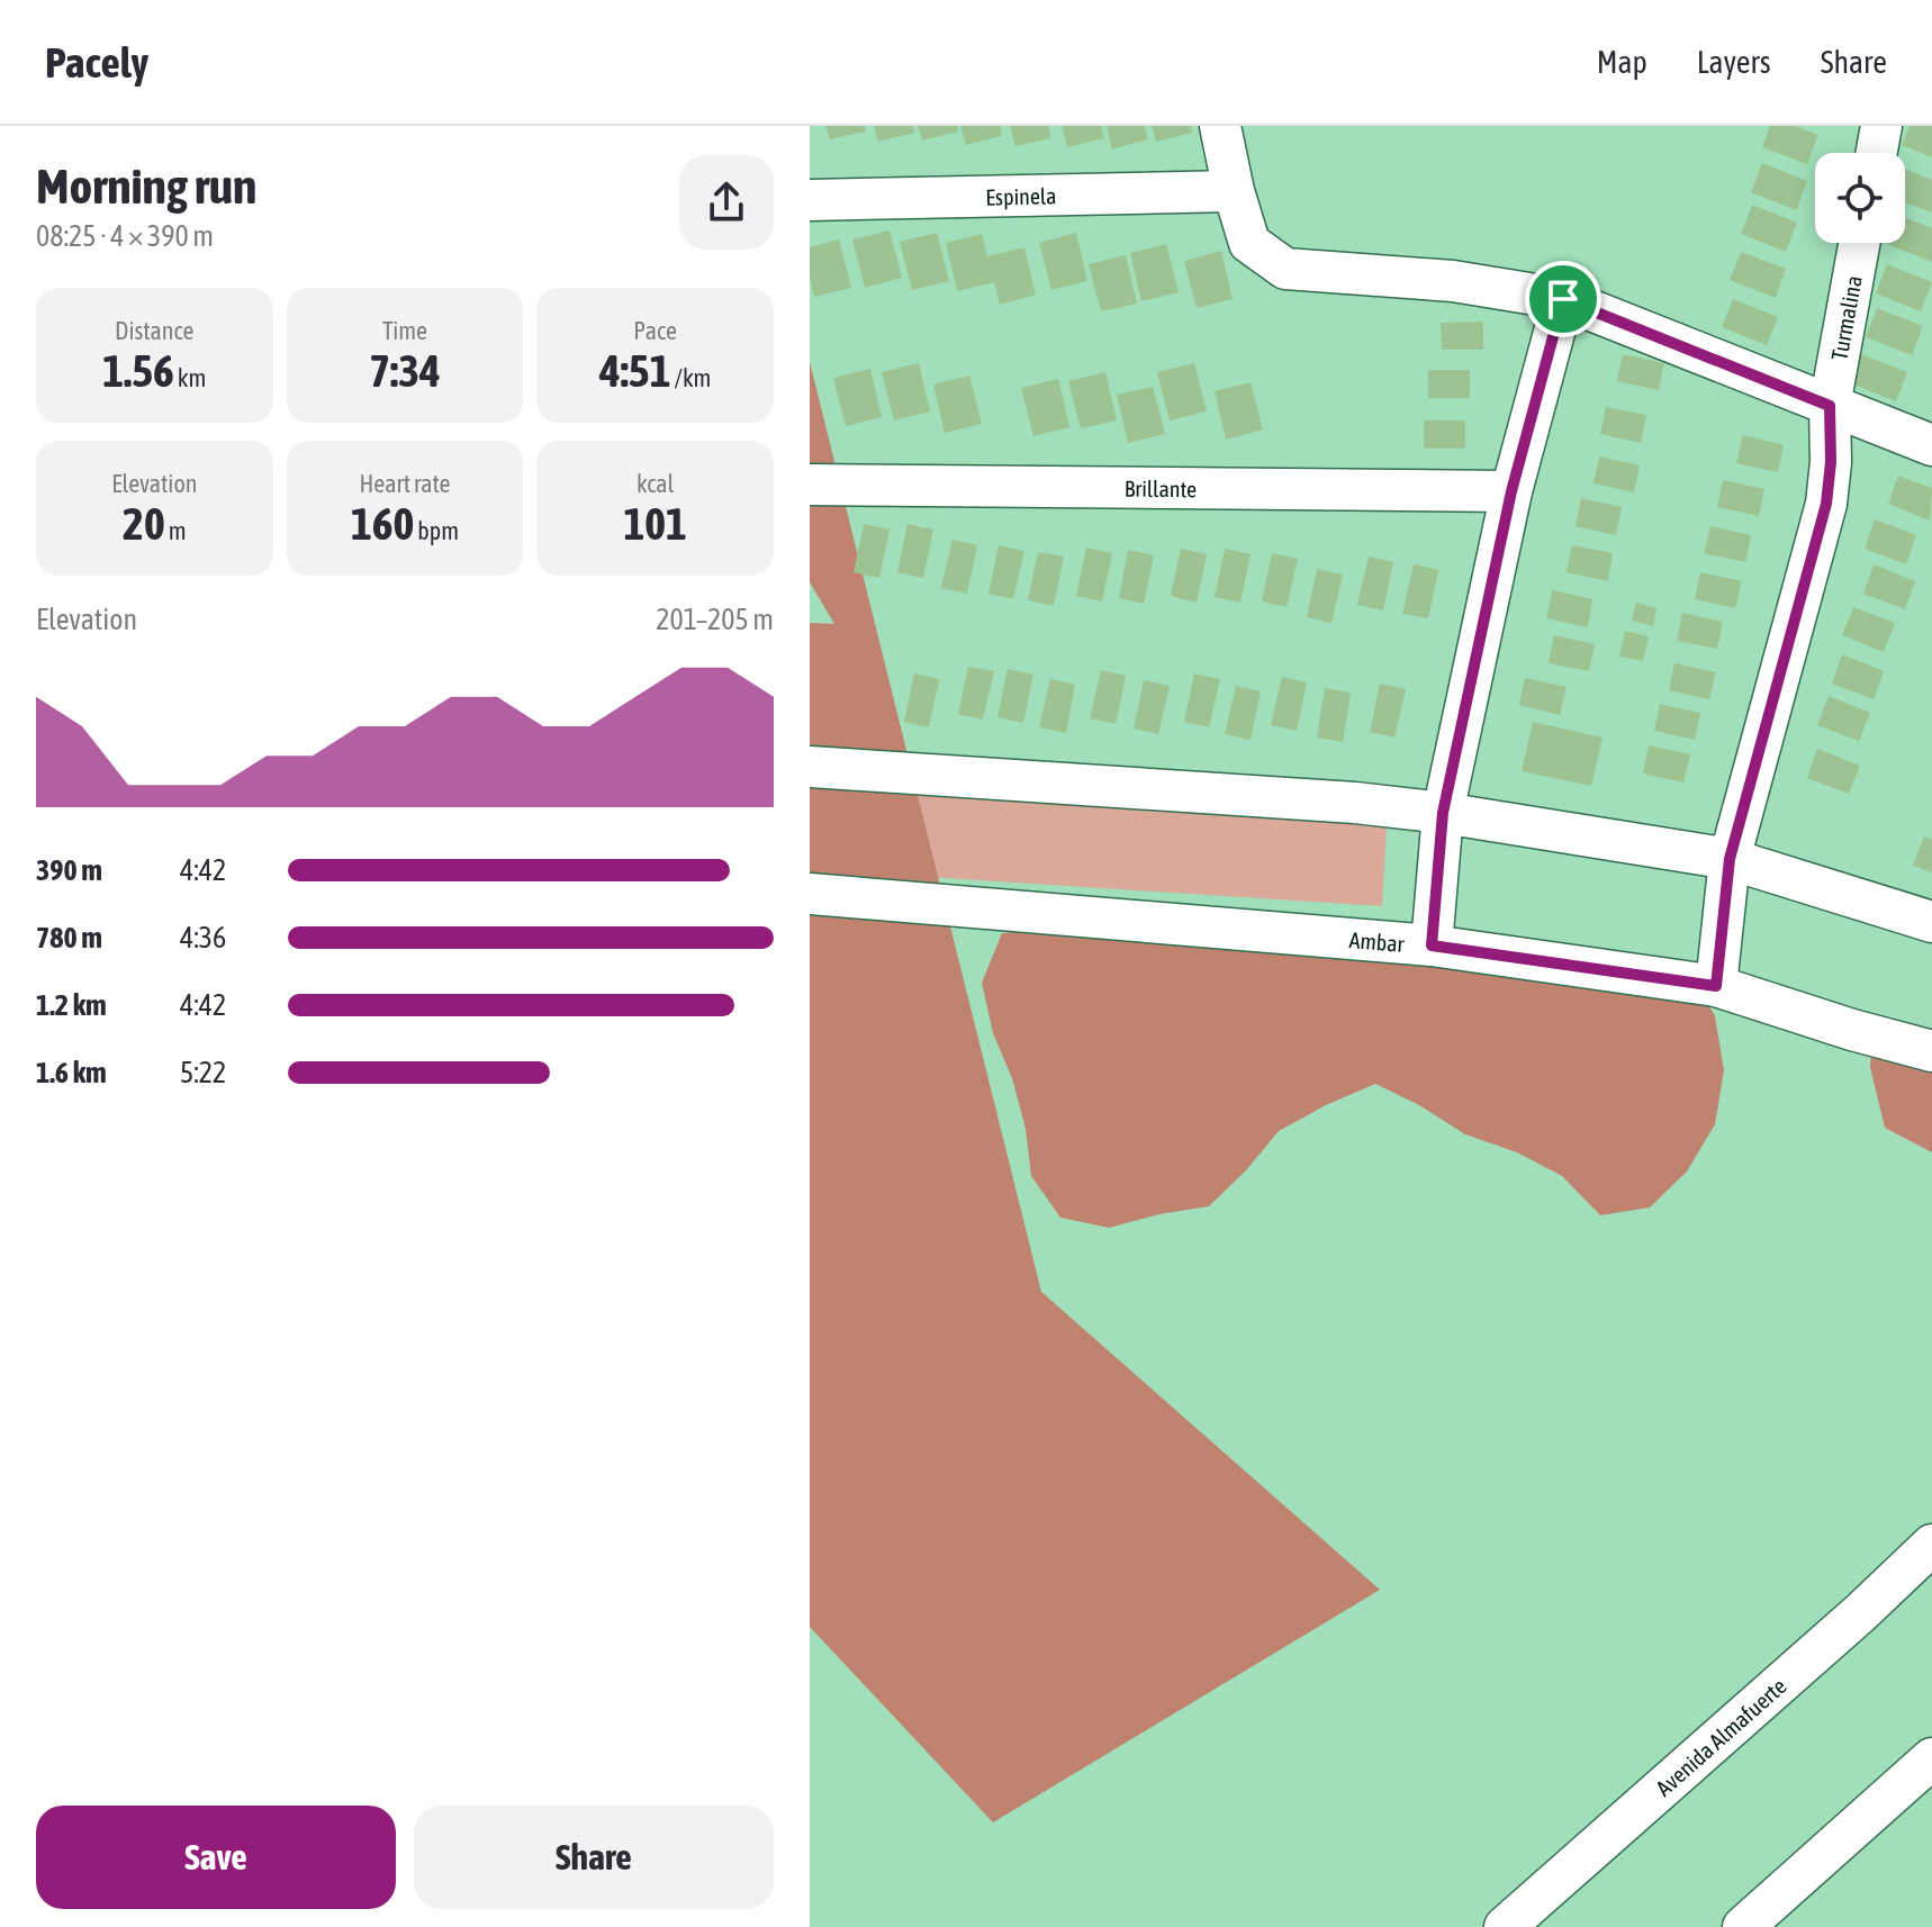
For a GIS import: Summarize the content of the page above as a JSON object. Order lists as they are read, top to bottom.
{
  "streets": {
    "street": [
      "Espinela",
      "Turmalina",
      "Brillante",
      "Ambar",
      "Avenida Almafuerte"
    ]
  },
  "crossings": [
    ["Turmalina", "Ambar"]
  ],
  "page": {
    "header": "Pacely",
    "nav": ["Map", "Layers", "Share"],
    "heading": ["Morning run", "08:25 · 4 × 390 m"],
    "stats": [
      ["Distance", "1.56 km"],
      ["Time", "7:34"],
      ["Pace", "4:51 /km"],
      ["Elevation", "20 m"],
      ["Heart rate", "160 bpm"],
      ["kcal", "101"]
    ],
    "chart": ["Elevation", "201–205 m"],
    "list": [
      {
        "name": "390 m",
        "note": "4:42"
      },
      {
        "name": "780 m",
        "note": "4:36"
      },
      {
        "name": "1.2 km",
        "note": "4:42"
      },
      {
        "name": "1.6 km",
        "note": "5:22"
      }
    ],
    "buttons": ["Save", "Share"]
  }
}
